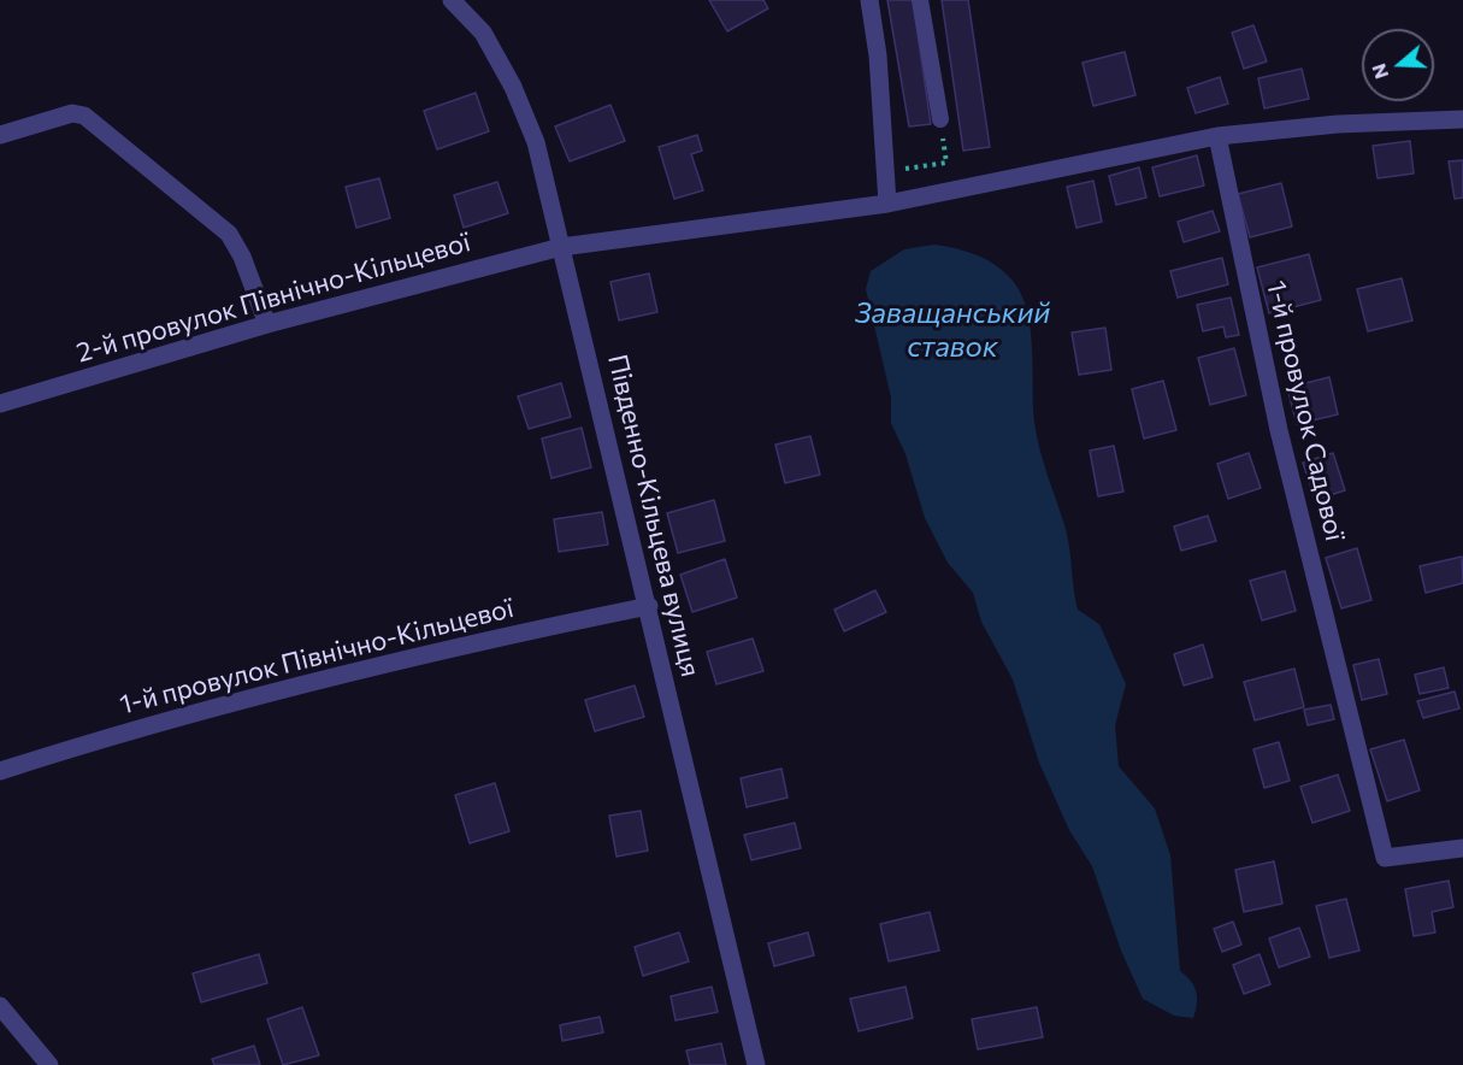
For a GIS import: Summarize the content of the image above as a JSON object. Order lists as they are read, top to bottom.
{
  "streets": {
    "street": [
      "2-й провулок Північно-Кільцевої",
      "1-й провулок Садової",
      "Південно-Кільцева вулиця",
      "1-й провулок Північно-Кільцевої"
    ]
  },
  "crossings": [
    ["2-й провулок Північно-Кільцевої", "1-й провулок Садової"],
    ["2-й провулок Північно-Кільцевої", "Південно-Кільцева вулиця"],
    ["Південно-Кільцева вулиця", "1-й провулок Північно-Кільцевої"]
  ],
  "water": ["Заващанський ставок"],
  "north": "left"
}
